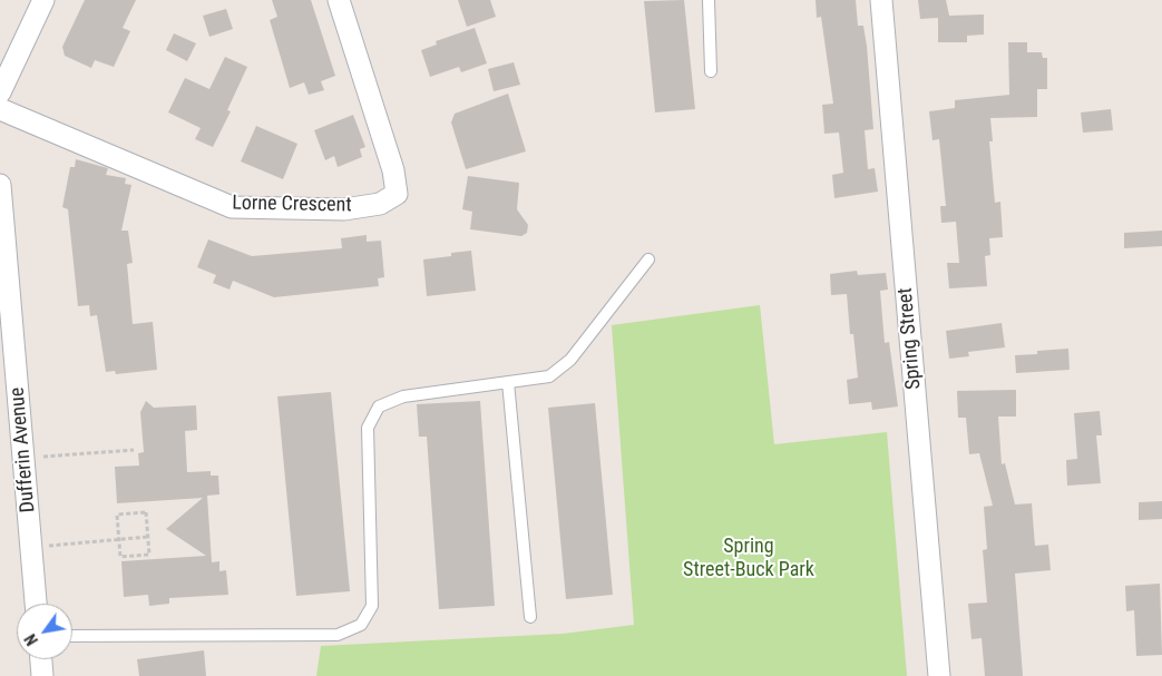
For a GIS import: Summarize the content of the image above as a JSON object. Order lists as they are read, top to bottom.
{
  "streets": {
    "street": ["Lorne Crescent", "Spring Street", "Dufferin Avenue"]
  },
  "parks": ["Spring Street-Buck Park"],
  "north": "bottom left"
}
